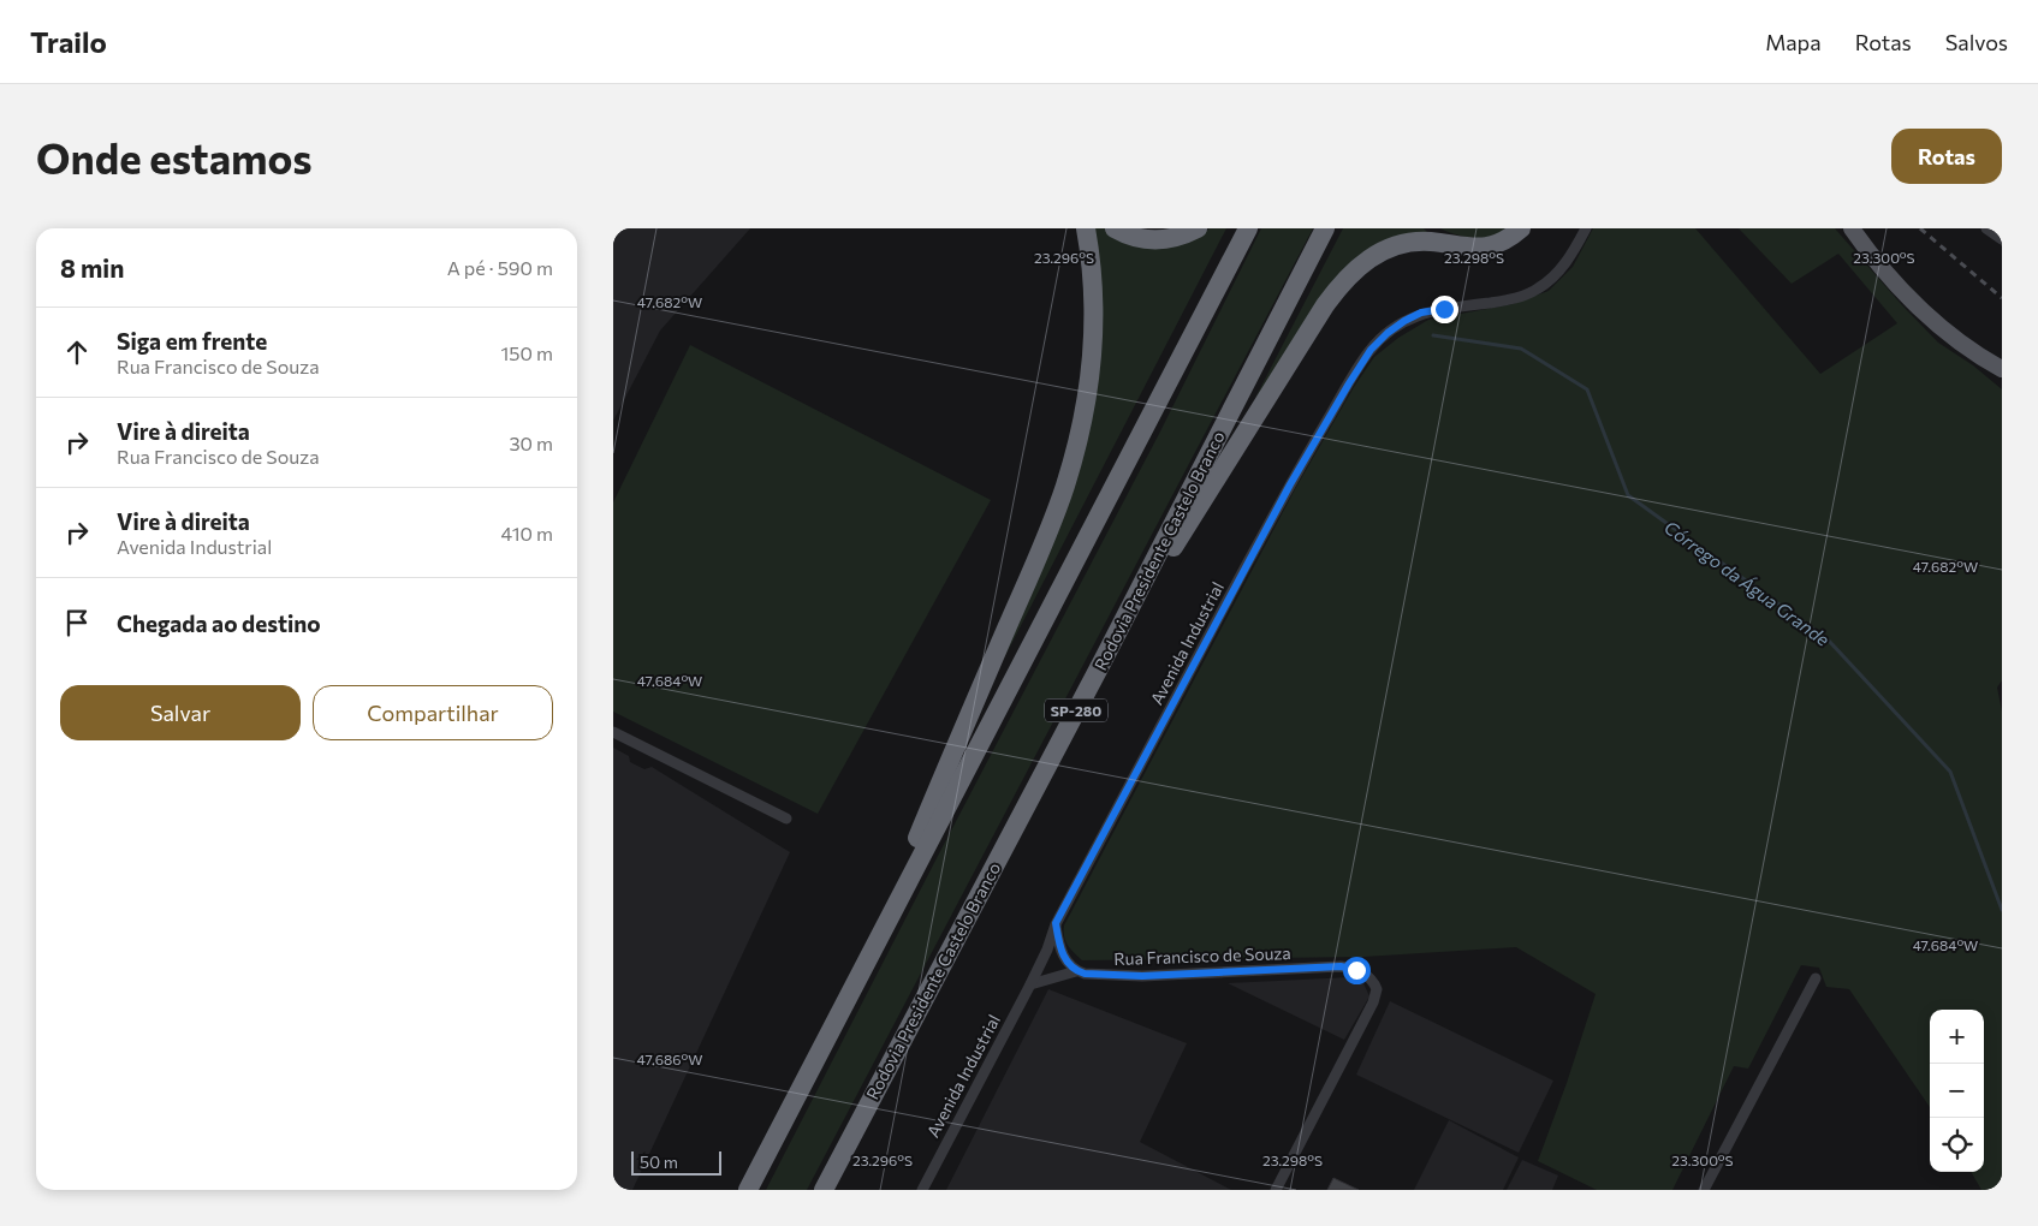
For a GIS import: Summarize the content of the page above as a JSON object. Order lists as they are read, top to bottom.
{
  "streets": {
    "highway": ["Rodovia Presidente Castelo Branco", "SP-280"],
    "street": ["Avenida Industrial", "Rua Francisco de Souza"]
  },
  "water": ["Córrego da Água Grande"],
  "scale_bar": "50 m",
  "page": {
    "header": "Trailo",
    "nav": ["Mapa", "Rotas", "Salvos"],
    "buttons": [
      "Rotas",
      ["Salvar", "Compartilhar"]
    ],
    "title": "Onde estamos",
    "heading": ["8 min", "A pé · 590 m"],
    "list": [
      ["Siga em frente", "Rua Francisco de Souza", "150 m"],
      ["Vire à direita", "Rua Francisco de Souza", "30 m"],
      ["Vire à direita", "Avenida Industrial", "410 m"],
      "Chegada ao destino"
    ],
    "map_buttons": ["+", "−"],
    "scale": "50 m"
  },
  "coordinates": [
    "23.296°S",
    "23.298°S",
    "23.300°S",
    "47.682°W",
    "47.684°W",
    "47.686°W"
  ]
}
